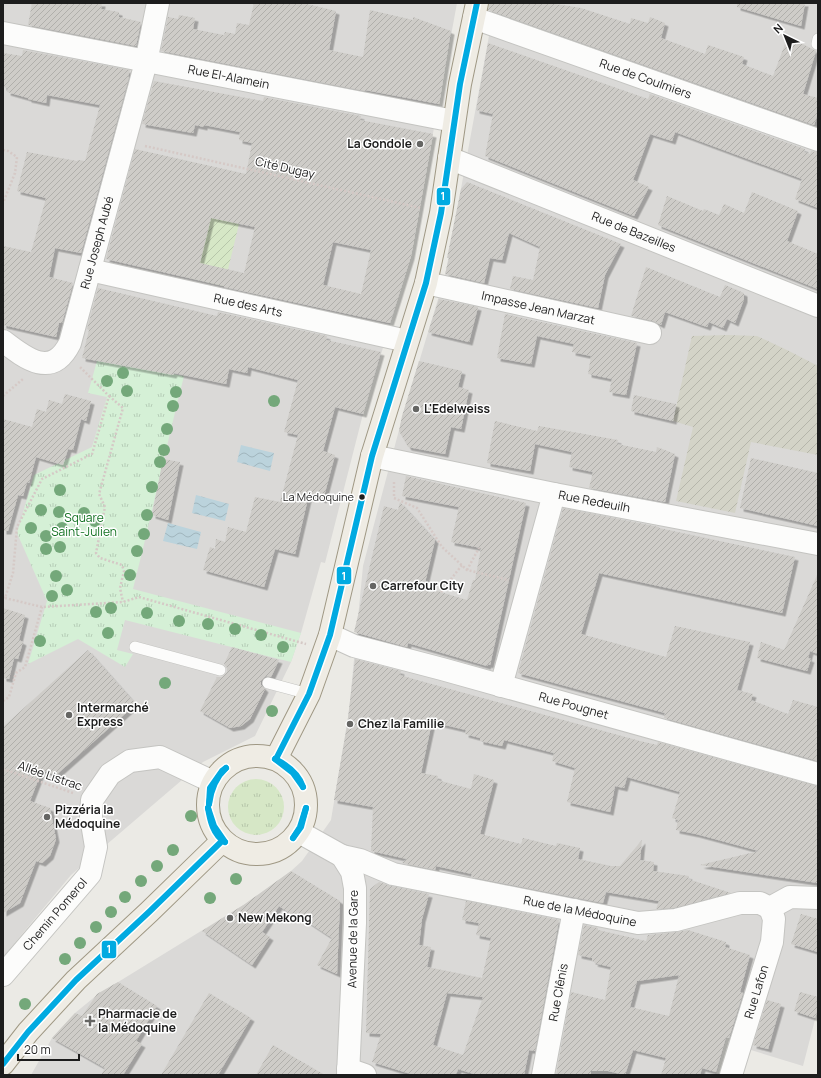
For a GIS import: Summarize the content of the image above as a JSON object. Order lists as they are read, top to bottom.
{
  "streets": {
    "street": [
      "Rue El-Alamein",
      "Rue de Coulmiers",
      "Rue de Bazeilles",
      "Rue Joseph Aubé",
      "Rue des Arts",
      "Impasse Jean Marzat",
      "Rue Redeuilh",
      "Rue Pougnet",
      "Rue de la Médoquine",
      "Chemin Pomerol",
      "Avenue de la Gare",
      "Rue Lafon",
      "Rue Clênis"
    ],
    "path": ["Cité Dugay", "Allée Listrac"]
  },
  "crossings": [
    ["Rue El-Alamein", "Rue Joseph Aubé"],
    ["Cité Dugay", "Rue Joseph Aubé"],
    ["Rue Joseph Aubé", "Rue des Arts"],
    ["Allée Listrac", "Chemin Pomerol"],
    ["Rue de la Médoquine", "Avenue de la Gare"],
    ["Rue de la Médoquine", "Rue Lafon"],
    ["Rue de la Médoquine", "Rue Clênis"]
  ],
  "parks": ["Square Saint-Julien"],
  "places": {
    "other": [
      "La Gondole",
      "L'Edelweiss",
      "La Médoquine",
      "Carrefour City",
      "Intermarché Express",
      "Chez la Familie",
      "Pizzéria la Médoquine",
      "New Mekong"
    ],
    "health": ["Pharmacie de la Médoquine"]
  },
  "lines": ["transit line 1"],
  "scale_bar": "20 m",
  "north": "top left"
}
